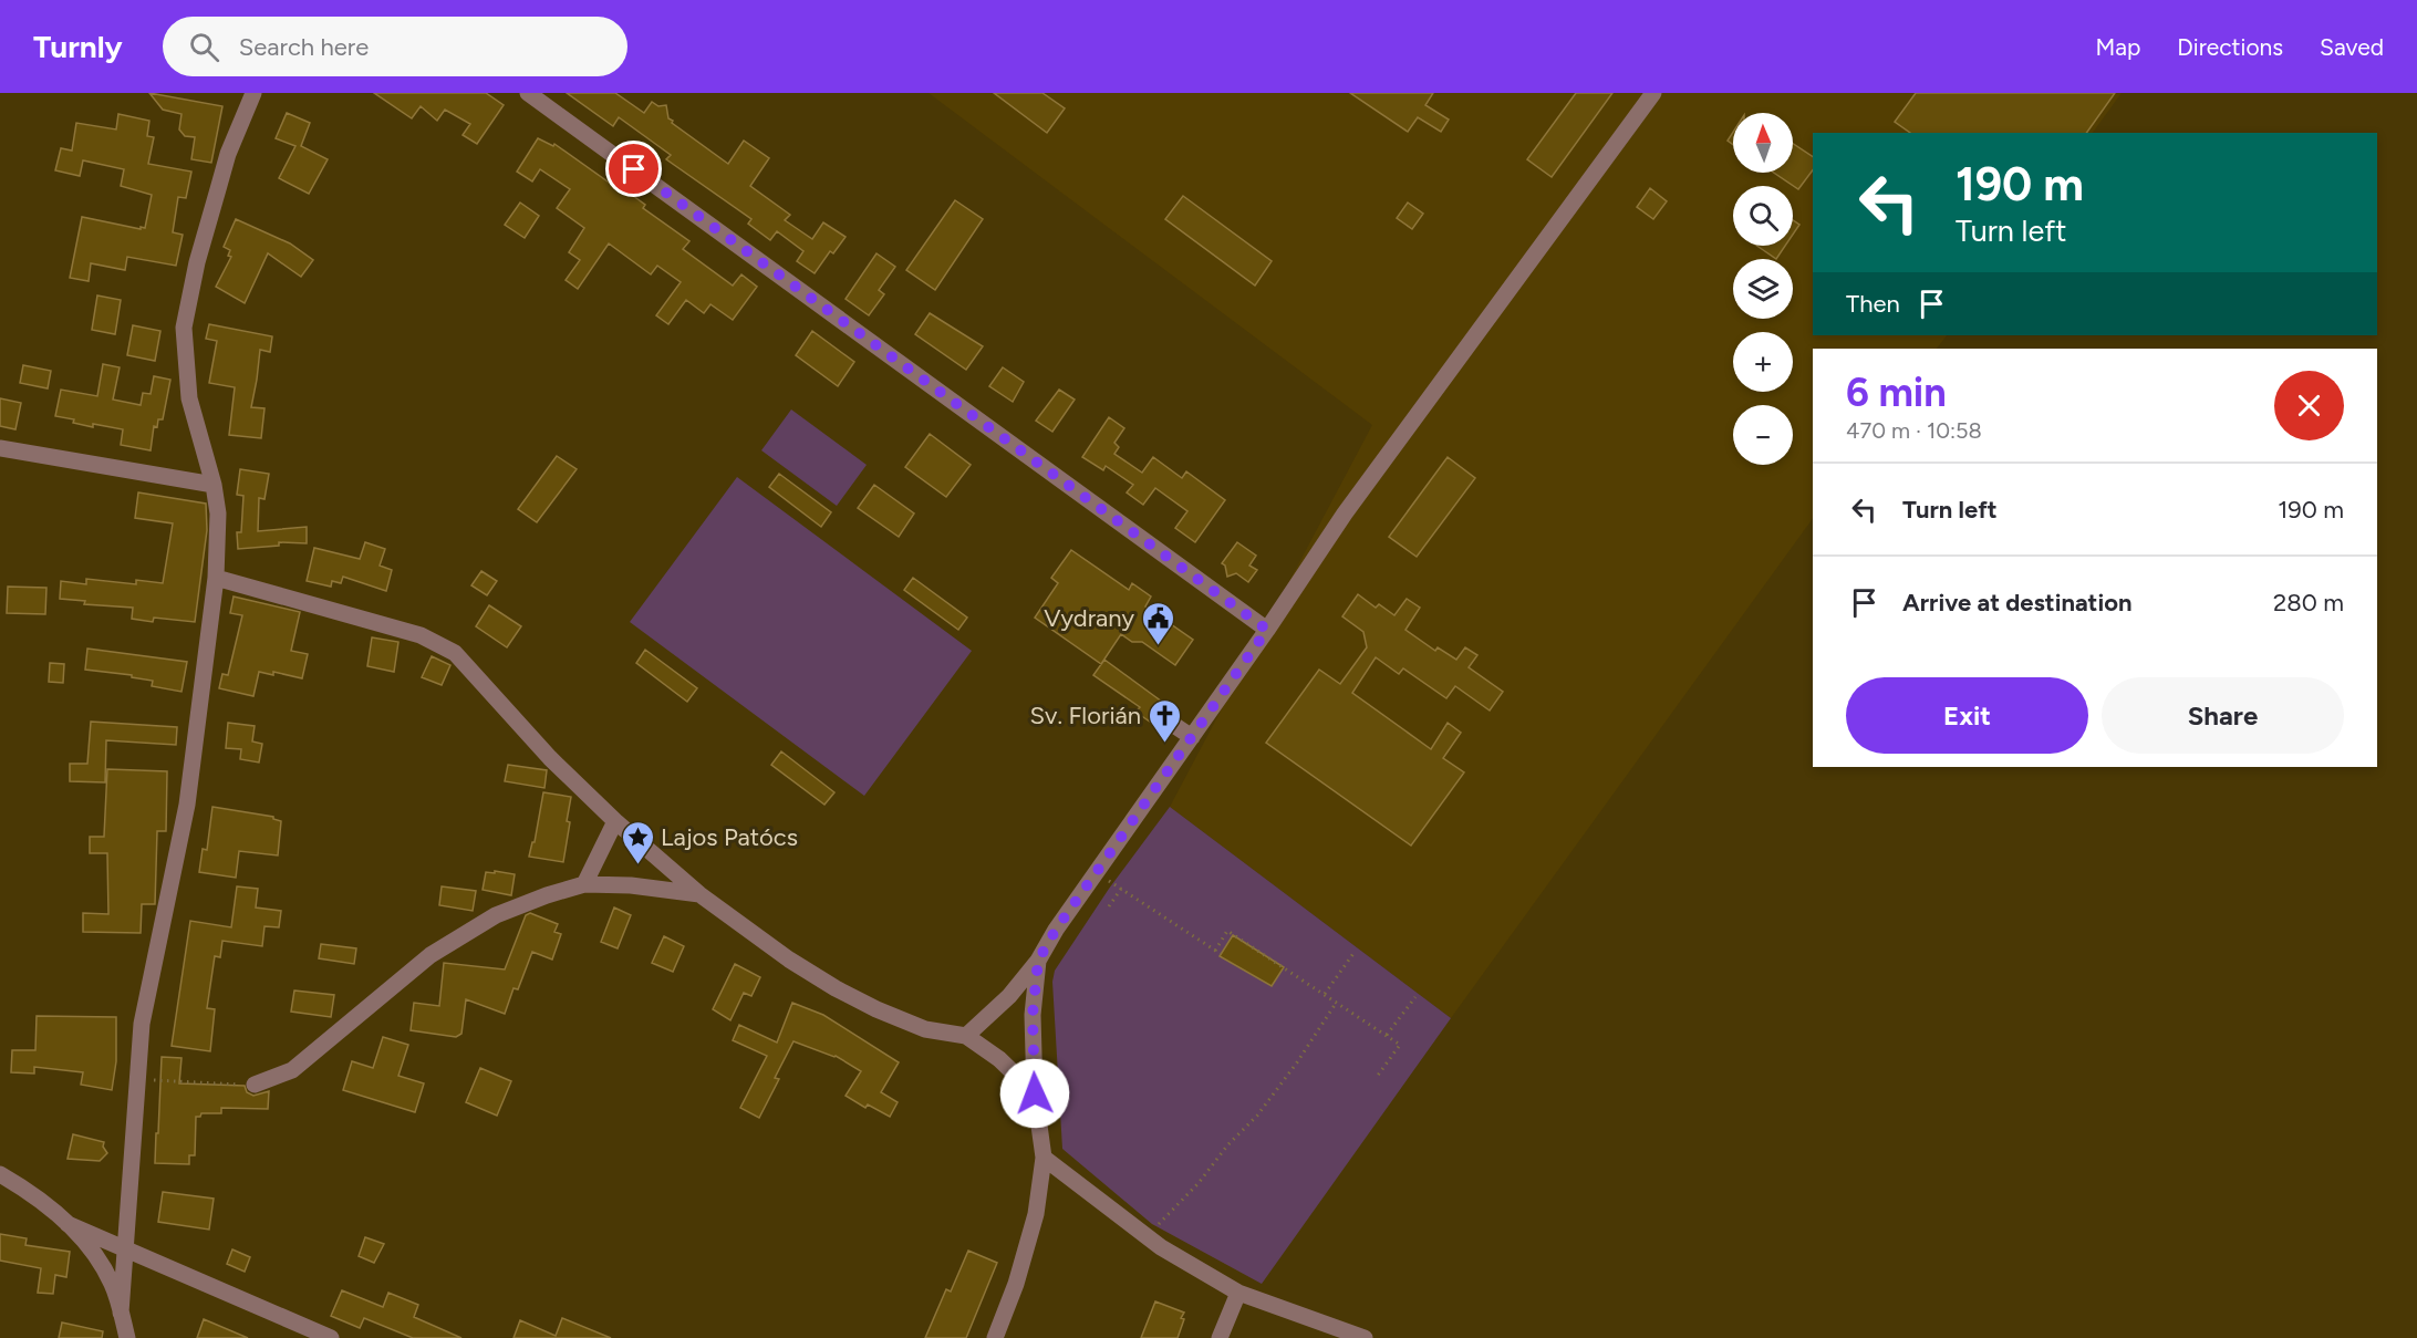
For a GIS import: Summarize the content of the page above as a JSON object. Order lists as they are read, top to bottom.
{
  "places": {
    "public building": ["Vydrany"],
    "church": ["Sv. Florián"],
    "place": ["Lajos Patócs"]
  },
  "north": "top",
  "page": {
    "header": "Turnly",
    "search": "Search here",
    "nav": ["Map", "Directions", "Saved"],
    "map_buttons": ["+", "−"],
    "turn": ["190 m", "Turn left"],
    "then": "Then",
    "heading": ["6 min", "470 m · 10:58"],
    "list": [
      {
        "name": "Turn left",
        "value": "190 m"
      },
      {
        "name": "Arrive at destination",
        "value": "280 m"
      }
    ],
    "buttons": ["Exit", "Share"]
  }
}
